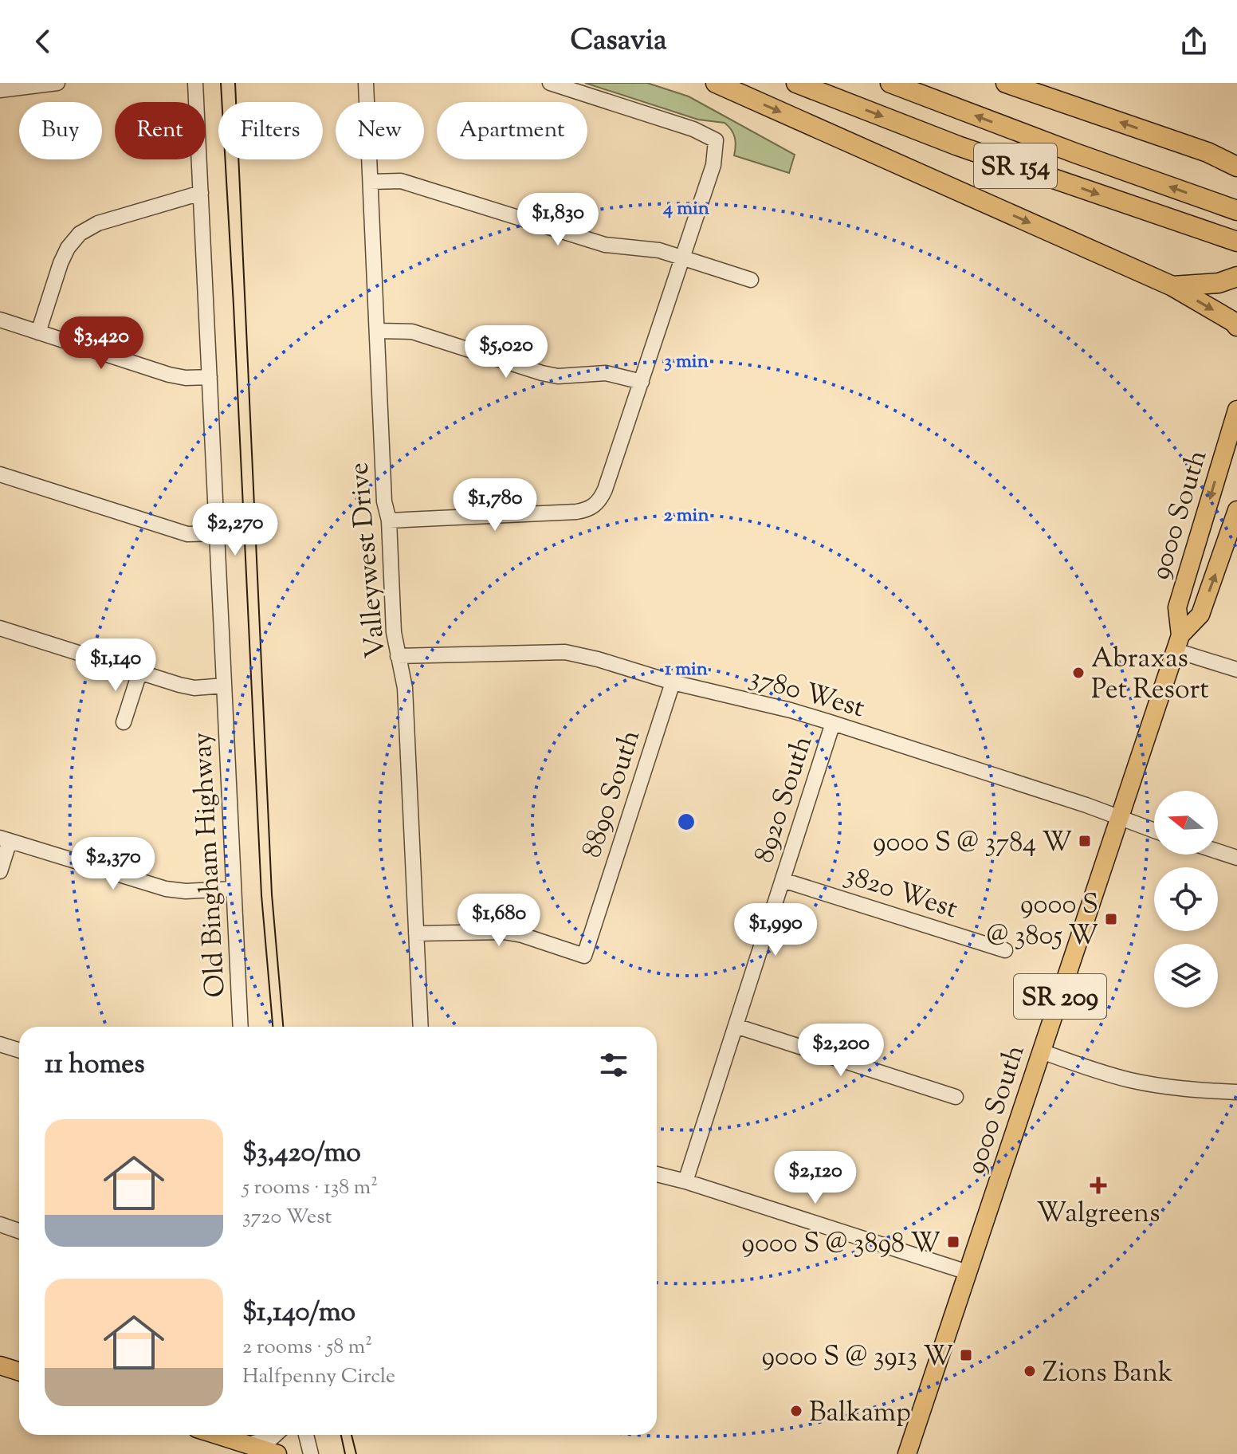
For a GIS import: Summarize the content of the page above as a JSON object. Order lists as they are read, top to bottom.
{
  "streets": {
    "highway": ["SR 154"],
    "main road": ["9000 South", "SR 209"],
    "street": [
      "Valleywest Drive",
      "3780 West",
      "8890 South",
      "8920 South",
      "Old Bingham Highway",
      "3820 West"
    ]
  },
  "crossings": [
    ["9000 South", "3780 West"],
    ["Valleywest Drive", "3780 West"],
    ["Valleywest Drive", "8890 South"],
    ["3780 West", "8890 South"],
    ["3780 West", "8920 South"],
    ["8920 South", "3820 West"]
  ],
  "places": {
    "other": ["Abraxas Pet Resort", "Zions Bank", "Balkamp"],
    "transit": [
      "9000 S @ 3784 W",
      "9000 S @ 3805 W",
      "9000 S @ 3898 W",
      "9000 S @ 3913 W"
    ],
    "health": ["Walgreens"]
  },
  "north": "left",
  "page": {
    "header": "Casavia",
    "chip": [
      "Buy",
      "Rent",
      "Filters",
      "New",
      "Apartment"
    ],
    "price": [
      "$1,830",
      "$3,420",
      "$5,020",
      "$1,780",
      "$2,270",
      "$1,140",
      "$2,370",
      "$1,680",
      "$1,990",
      "$2,200",
      "$2,120"
    ],
    "heading": "11 homes",
    "list": [
      {
        "name": "$3,420/mo",
        "note": "5 rooms · 138 m² · 3720 West"
      },
      {
        "name": "$1,140/mo",
        "note": "2 rooms · 58 m² · Halfpenny Circle"
      }
    ]
  },
  "rings": [
    "4 min",
    "3 min",
    "2 min",
    "1 min"
  ]
}
